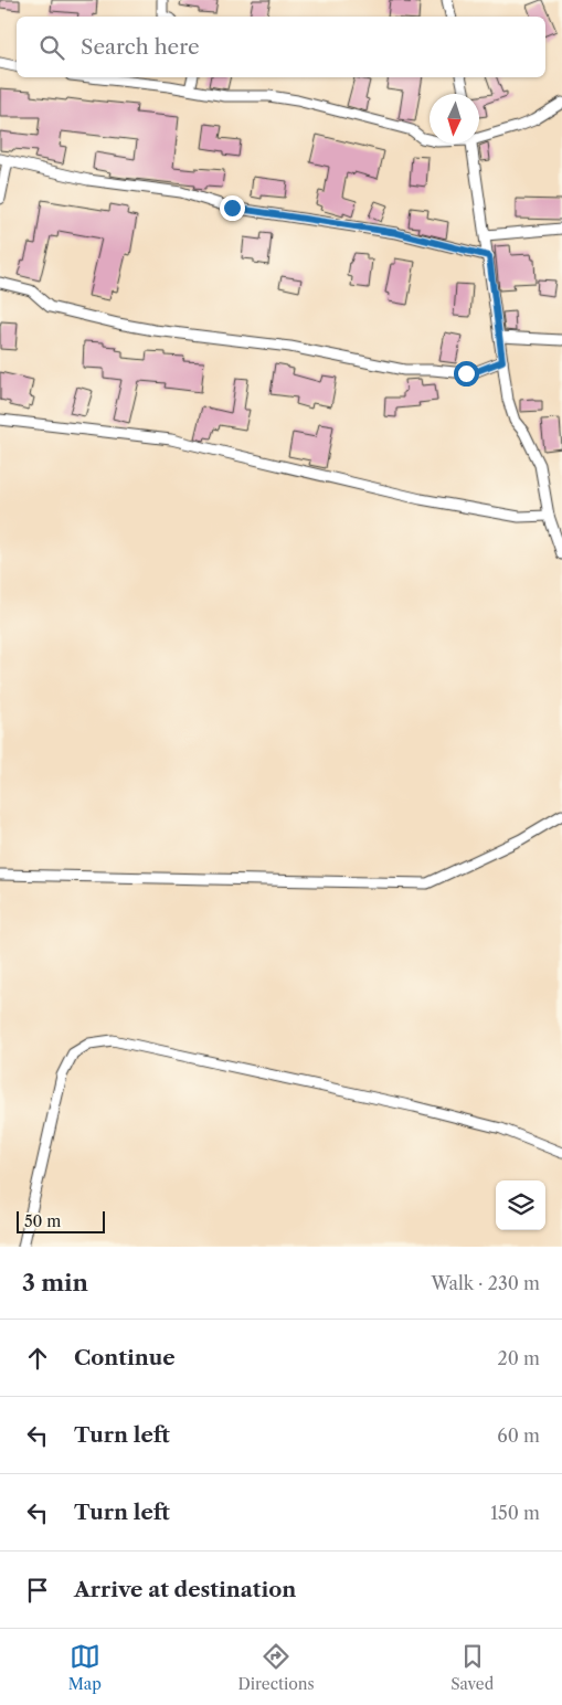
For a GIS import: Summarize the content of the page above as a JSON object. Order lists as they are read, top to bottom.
{
  "scale_bar": "50 m",
  "north": "bottom",
  "page": {
    "search": "Search here",
    "scale": "50 m",
    "heading": ["3 min", "Walk · 230 m"],
    "list": [
      ["Continue", "20 m"],
      ["Turn left", "60 m"],
      ["Turn left", "150 m"],
      "Arrive at destination"
    ],
    "nav": ["Map", "Directions", "Saved"]
  }
}
